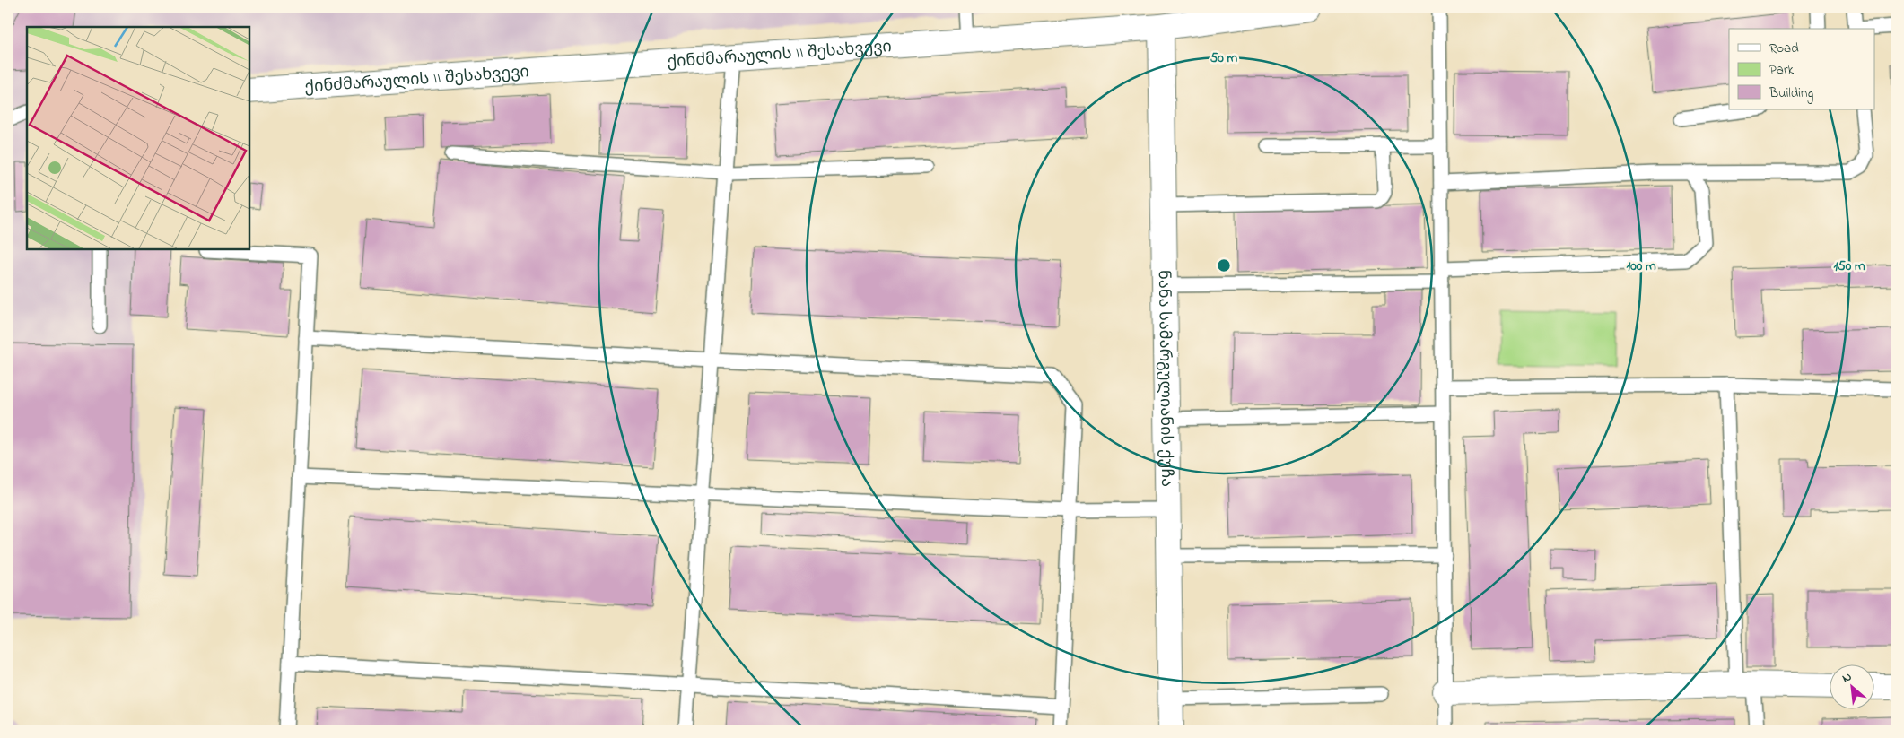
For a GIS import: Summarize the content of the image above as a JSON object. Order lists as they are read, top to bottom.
{
  "streets": {
    "street": ["ქინძმარაულის II შესახვევი", "ნანა სამარგულიანის ქუჩა"]
  },
  "crossings": [
    ["ქინძმარაულის II შესახვევი", "ნანა სამარგულიანის ქუჩა"]
  ],
  "legend": ["Road", "Park", "Building"],
  "north": "top left",
  "rings": ["50 m", "100 m", "150 m"]
}
